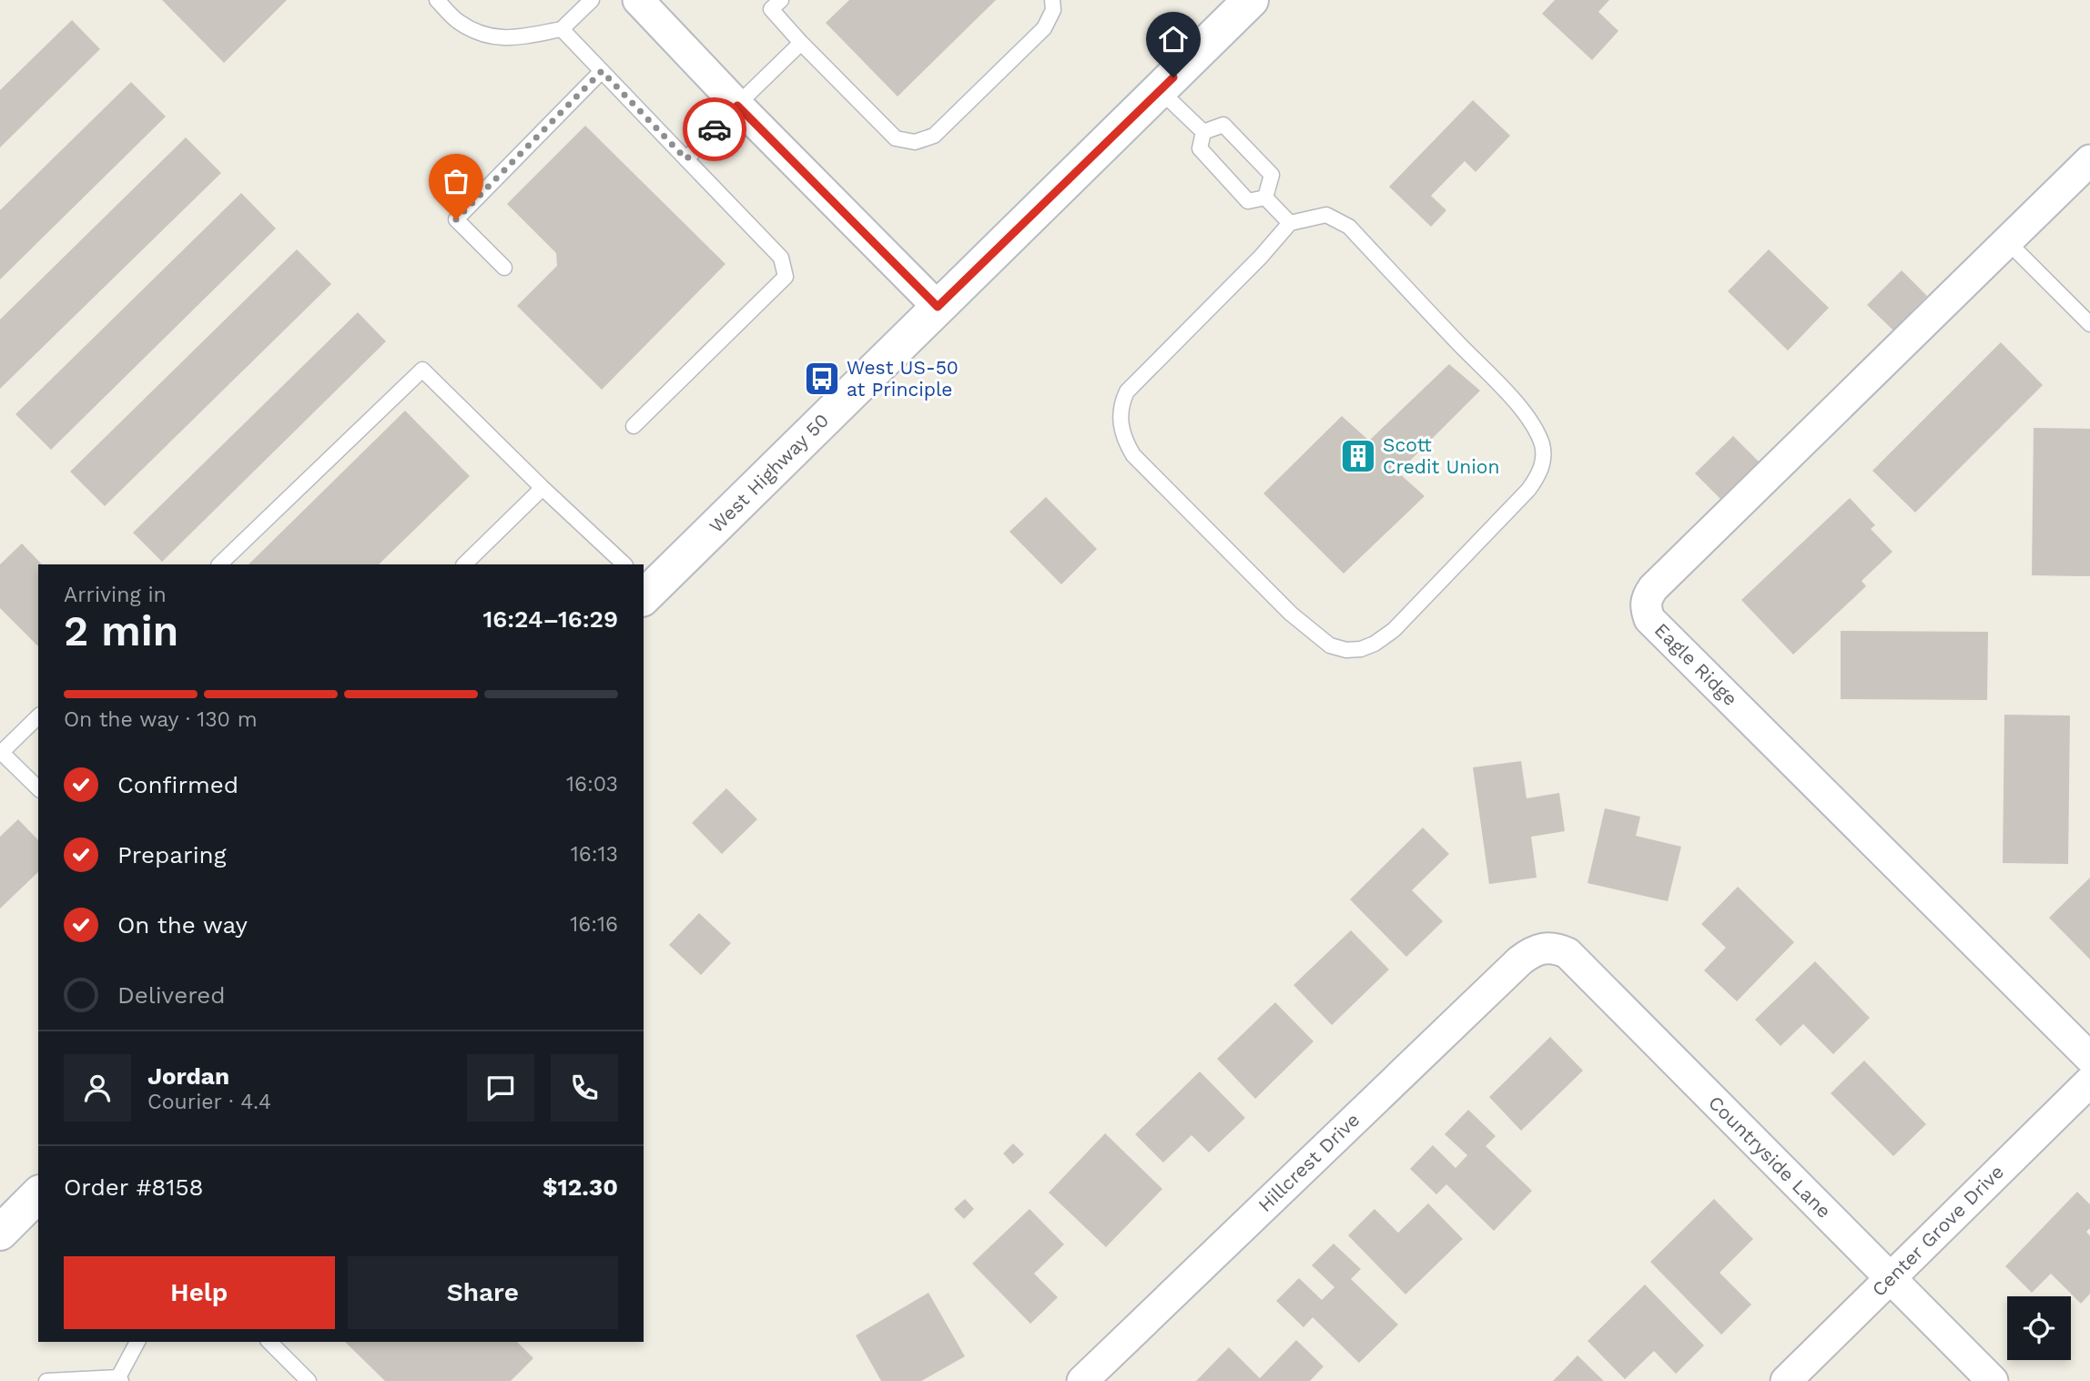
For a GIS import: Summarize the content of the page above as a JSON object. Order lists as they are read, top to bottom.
{
  "streets": {
    "main road": ["West Highway 50"],
    "street": [
      "Eagle Ridge",
      "Countryside Lane",
      "Hillcrest Drive",
      "Center Grove Drive"
    ]
  },
  "crossings": [
    ["Countryside Lane", "Hillcrest Drive"],
    ["Countryside Lane", "Center Grove Drive"]
  ],
  "places": {
    "bus stop": ["West US-50 at Principle"],
    "building": ["Scott Credit Union"]
  },
  "page": {
    "heading": ["2 min", "Arriving in", "16:24–16:29"],
    "panel": [
      "Jordan",
      "Courier · 4.4",
      "Order #8158",
      "$12.30"
    ],
    "bar": "On the way · 130 m",
    "list": [
      ["Confirmed", "16:03"],
      ["Preparing", "16:13"],
      ["On the way", "16:16"],
      "Delivered"
    ],
    "buttons": ["Help", "Share"]
  }
}
